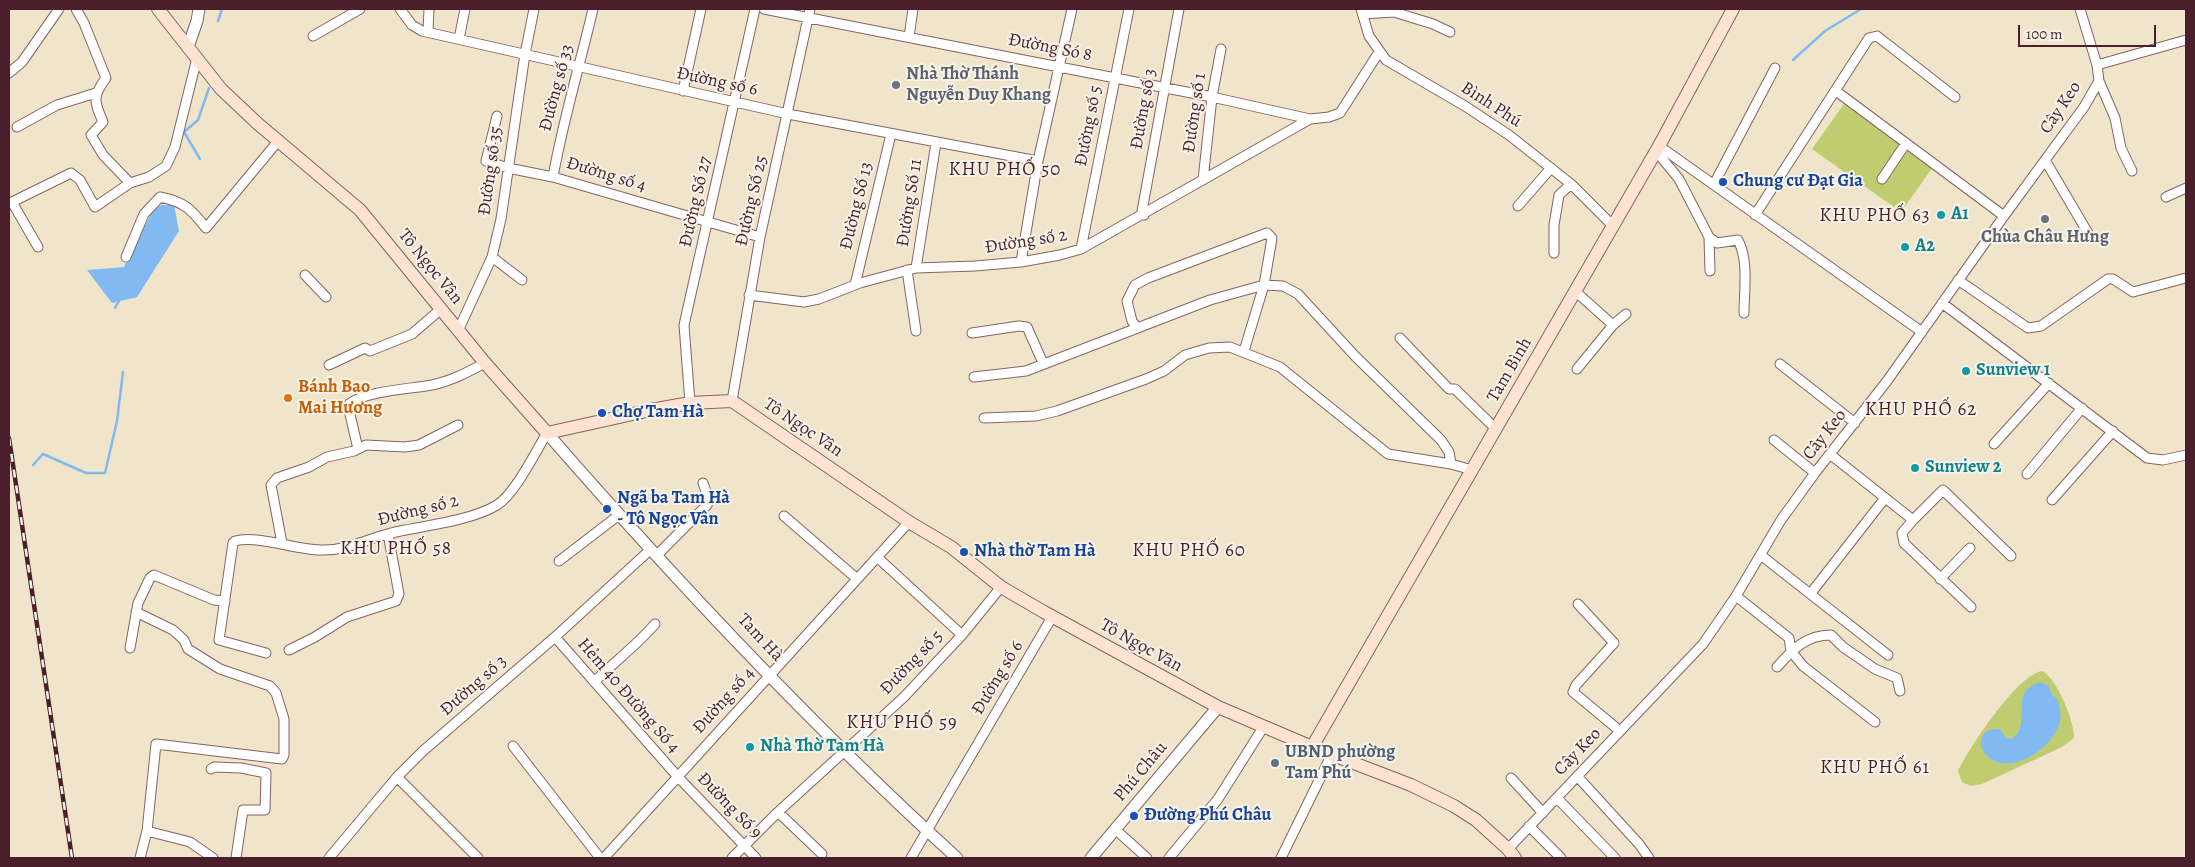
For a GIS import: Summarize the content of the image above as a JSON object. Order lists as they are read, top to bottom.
{
  "streets": {
    "main road": ["Tô Ngọc Vân", "Tam Bình"],
    "street": [
      "Đường Só 8",
      "Đường số 6",
      "Đường số 33",
      "Bình Phú",
      "Cây Keo",
      "Đường số 3",
      "Đường số 1",
      "Đường số 5",
      "Đường số 35",
      "Đường số 4",
      "Đường Số 25",
      "Đường Số 27",
      "Đường Số 11",
      "Đường Số 13",
      "Đường số 2",
      "Tam Hà",
      "Hẻm 40 Đường Số 4",
      "Phú Châu",
      "Đường Số 9"
    ]
  },
  "crossings": [
    ["Đường Só 8", "Bình Phú"],
    ["Đường Só 8", "Đường số 3"],
    ["Đường Só 8", "Đường số 1"],
    ["Đường Só 8", "Đường số 5"],
    ["Đường Só 8", "Đường Số 25"],
    ["Đường Só 8", "Đường số 2"],
    ["Đường số 6", "Đường số 33"],
    ["Đường số 6", "Đường số 35"],
    ["Đường số 6", "Đường Số 25"],
    ["Đường số 6", "Đường Số 27"],
    ["Đường số 6", "Đường Số 11"],
    ["Đường số 6", "Đường Số 13"],
    ["Đường số 6", "Tô Ngọc Vân"],
    ["Đường số 6", "Tam Hà"],
    ["Đường số 33", "Đường số 4"],
    ["Bình Phú", "Tam Bình"],
    ["Cây Keo", "Tô Ngọc Vân"],
    ["Đường số 3", "Đường số 2"],
    ["Đường số 3", "Tam Hà"],
    ["Đường số 3", "Hẻm 40 Đường Số 4"],
    ["Đường số 1", "Đường số 2"],
    ["Đường số 5", "Đường số 2"],
    ["Đường số 5", "Tô Ngọc Vân"],
    ["Đường số 5", "Tam Hà"],
    ["Đường số 5", "Đường Số 9"],
    ["Đường số 35", "Đường số 4"],
    ["Đường số 35", "Tô Ngọc Vân"],
    ["Đường số 4", "Đường Số 25"],
    ["Đường số 4", "Đường Số 27"],
    ["Đường số 4", "Tô Ngọc Vân"],
    ["Đường số 4", "Tam Hà"],
    ["Đường số 4", "Hẻm 40 Đường Số 4"],
    ["Đường số 4", "Đường Số 9"],
    ["Đường Số 25", "Đường số 2"],
    ["Đường Số 25", "Tô Ngọc Vân"],
    ["Đường Số 11", "Đường số 2"],
    ["Đường Số 13", "Đường số 2"],
    ["Đường số 2", "Tô Ngọc Vân"],
    ["Đường số 2", "Tam Hà"],
    ["Tô Ngọc Vân", "Tam Bình"],
    ["Tô Ngọc Vân", "Tam Hà"],
    ["Tô Ngọc Vân", "Phú Châu"],
    ["Hẻm 40 Đường Số 4", "Đường Số 9"]
  ],
  "districts": [
    "KHU PHỐ 50",
    "KHU PHỐ 63",
    "KHU PHỐ 62",
    "KHU PHỐ 58",
    "KHU PHỐ 60",
    "KHU PHỐ 59",
    "KHU PHỐ 61"
  ],
  "places": [
    "Nhà Thờ Thánh Nguyễn Duy Khang",
    "Chung cư Đạt Gia",
    "A1",
    "Chùa Châu Hưng",
    "A2",
    "Sunview 1",
    "Bánh Bao Mai Hương",
    "Chợ Tam Hà",
    "Sunview 2",
    "Ngã ba Tam Hà - Tô Ngọc Vân",
    "Nhà thờ Tam Hà",
    "Nhà Thờ Tam Hà",
    "UBND phường Tam Phú",
    "Đường Phú Châu"
  ],
  "scale_bar": "100 m"
}
